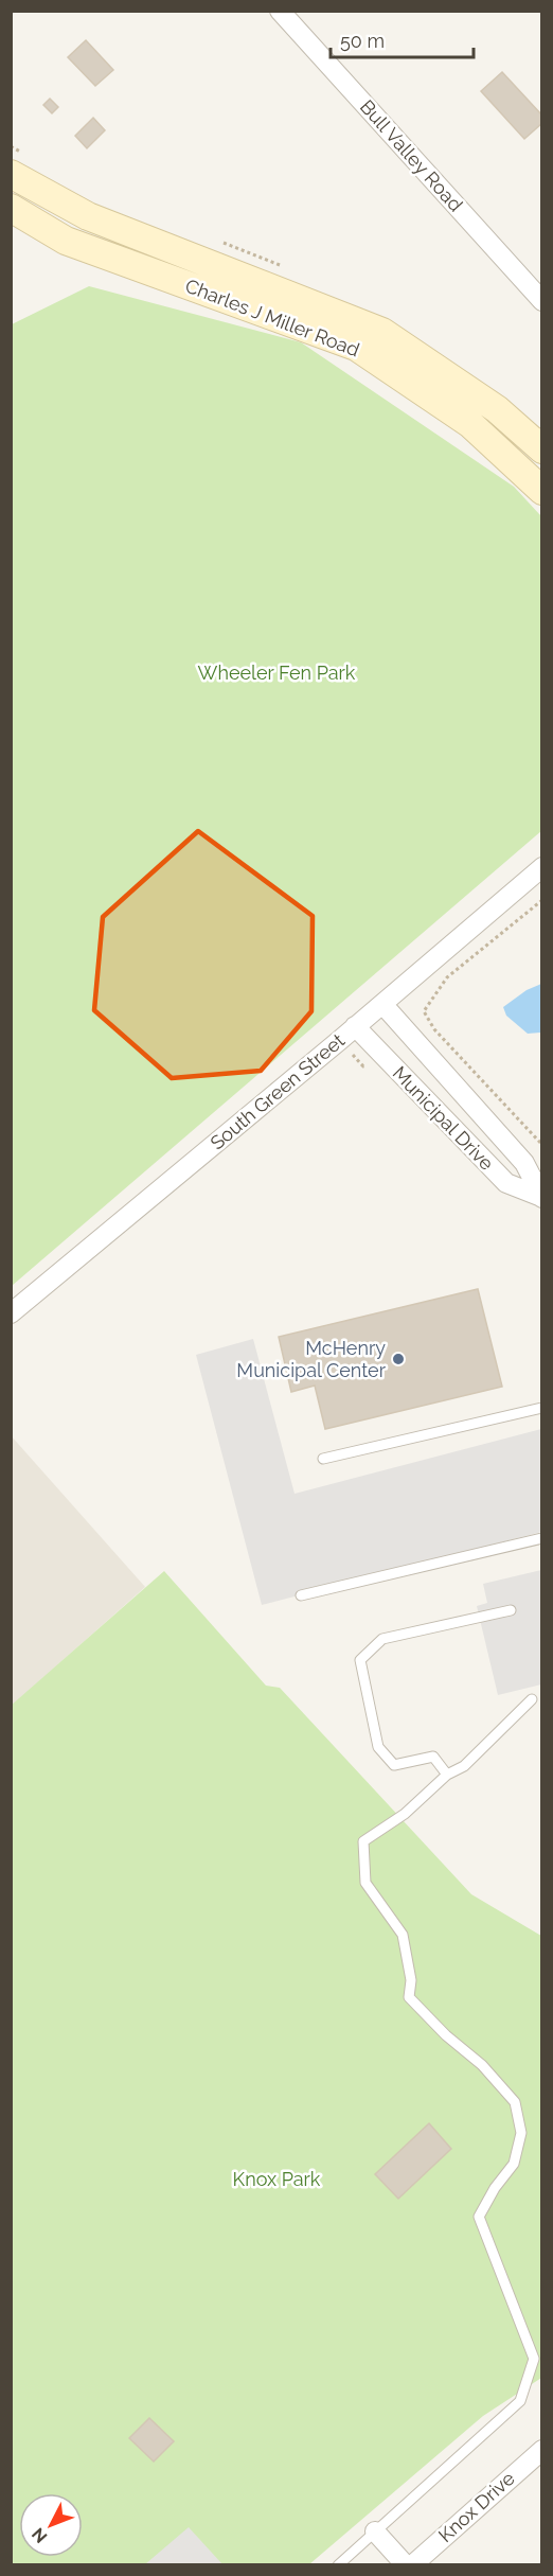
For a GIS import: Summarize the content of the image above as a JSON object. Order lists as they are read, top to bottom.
{
  "streets": {
    "street": [
      "Bull Valley Road",
      "Charles J Miller Road",
      "South Green Street",
      "Municipal Drive",
      "Knox Drive"
    ]
  },
  "crossings": [
    ["South Green Street", "Municipal Drive"]
  ],
  "parks": ["Wheeler Fen Park", "Knox Park"],
  "places": ["McHenry Municipal Center"],
  "scale_bar": "50 m",
  "north": "bottom left"
}
